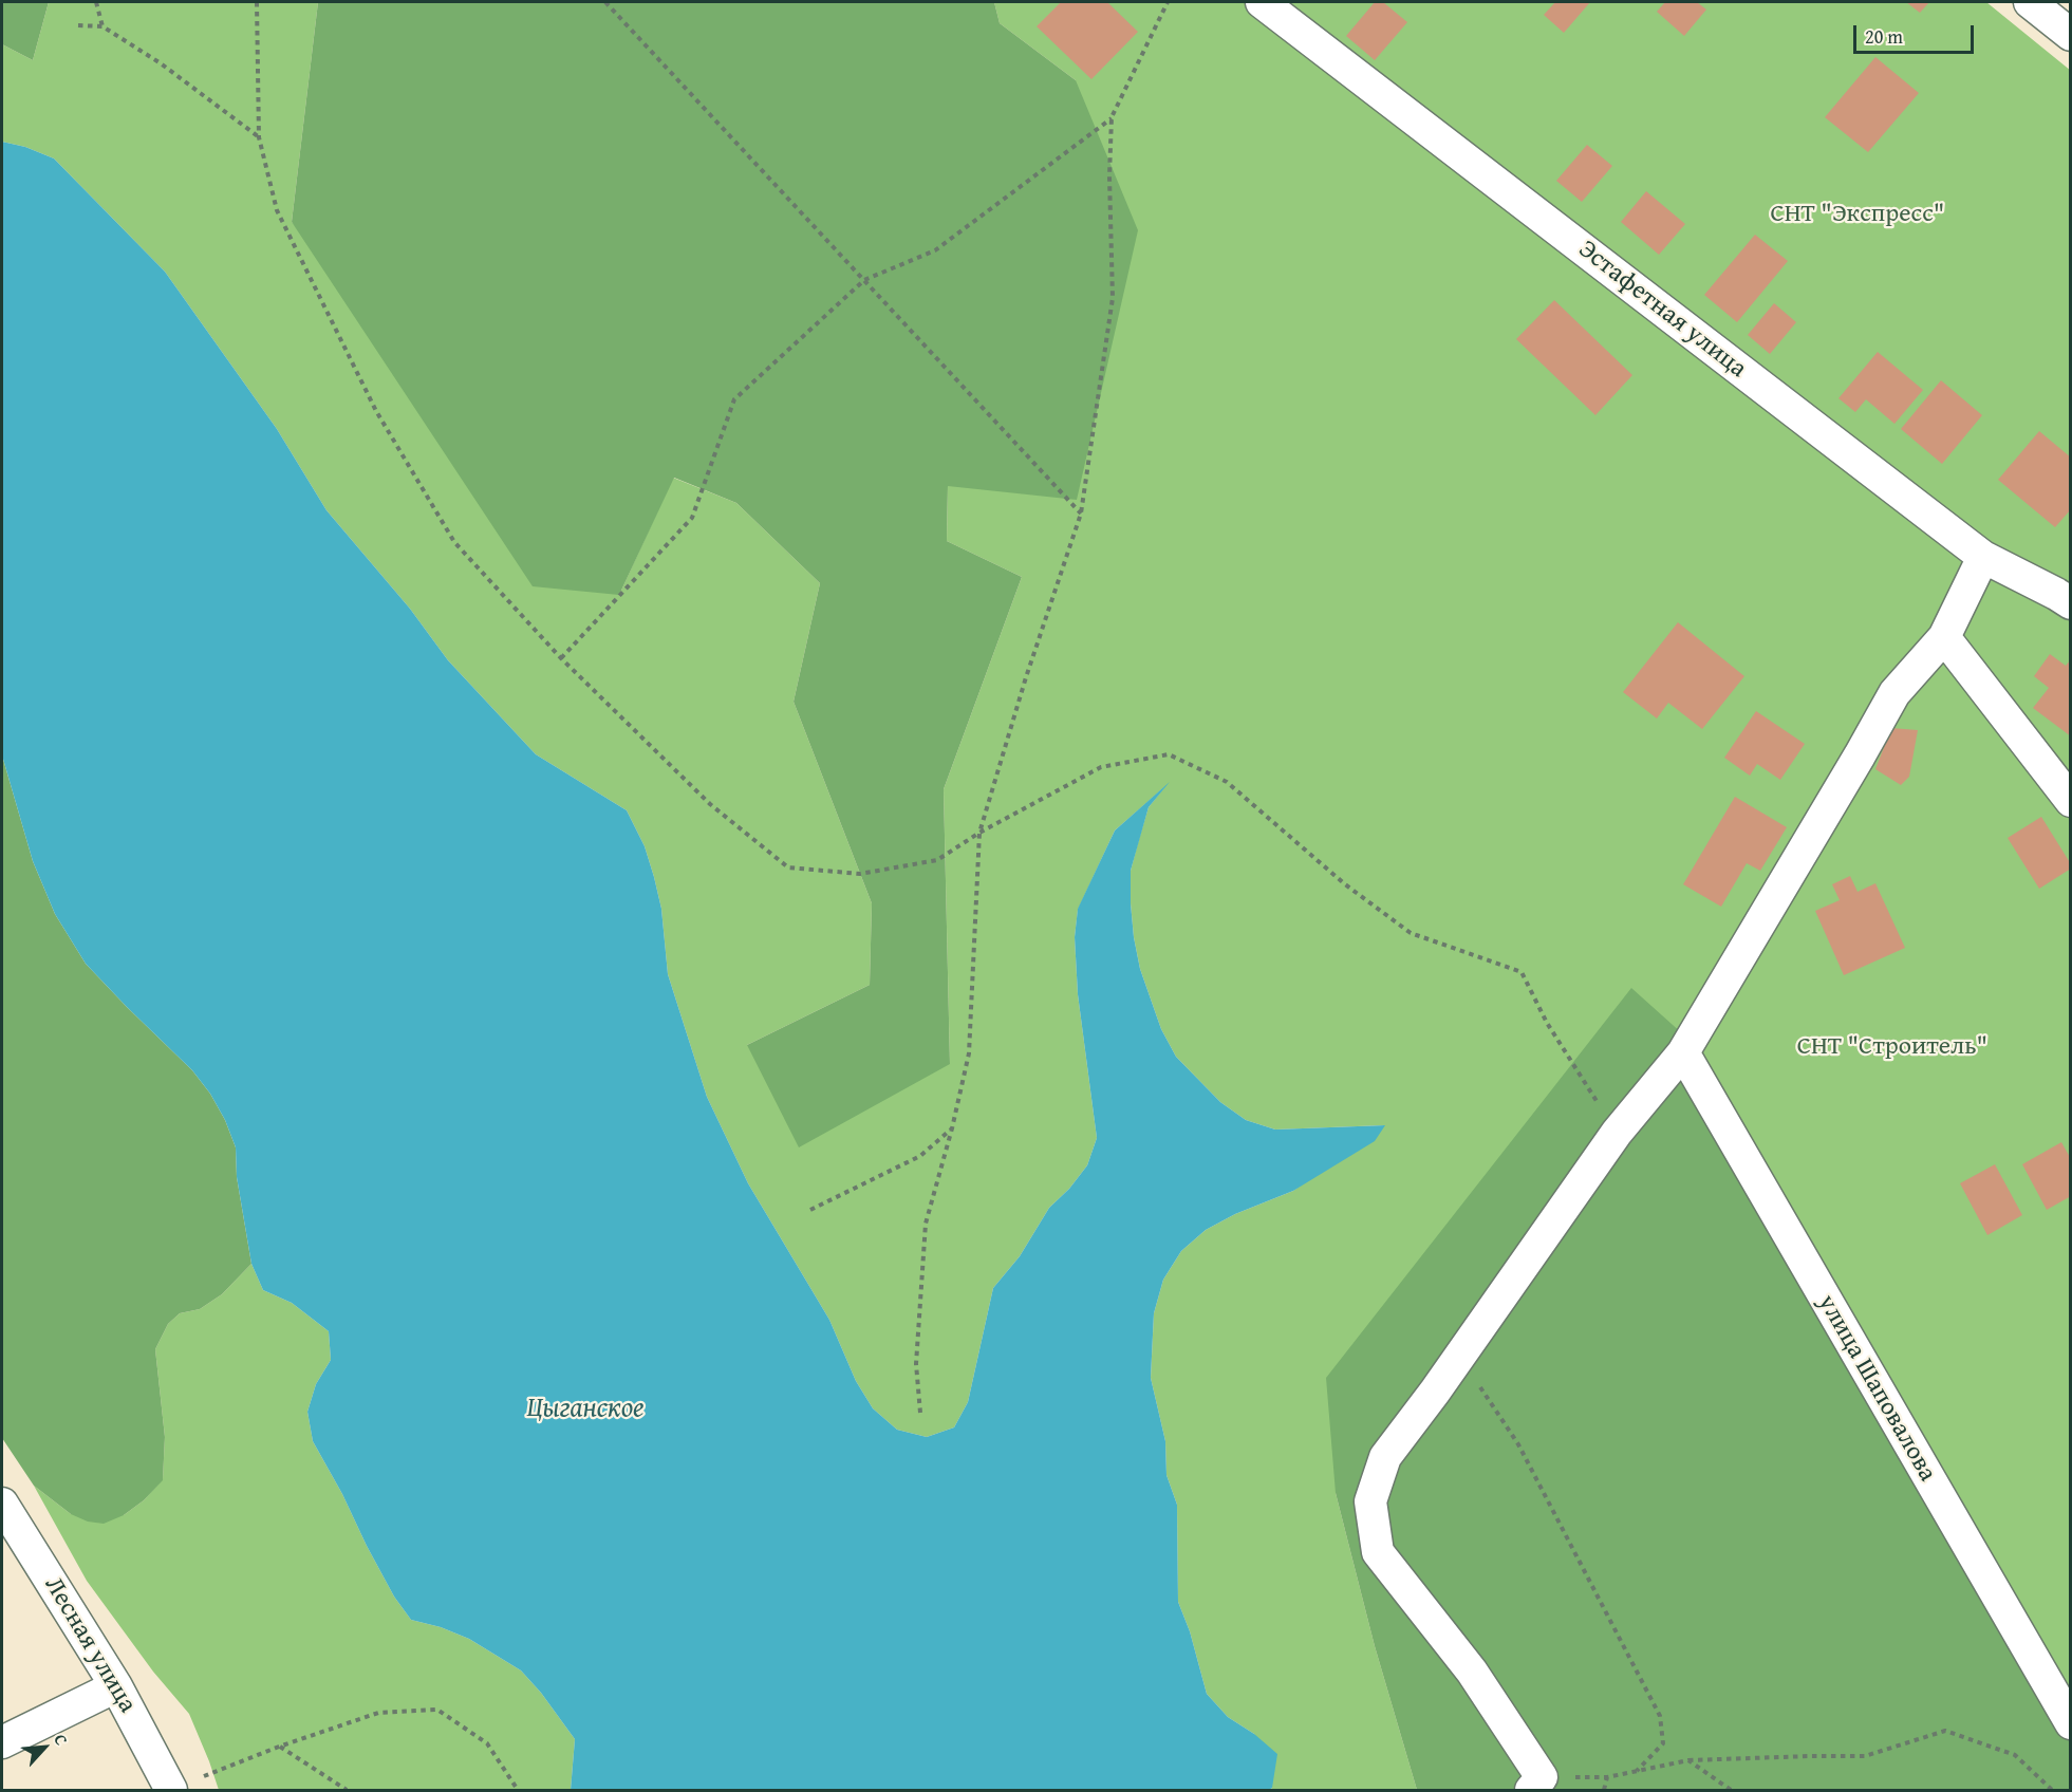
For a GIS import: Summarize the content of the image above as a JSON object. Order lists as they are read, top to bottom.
{
  "streets": {
    "street": ["Эстафетная улица", "улица Шаповалова", "Лесная улица"]
  },
  "water": ["Цыганское"],
  "parks": ["СНТ \"Экспресс\"", "СНТ \"Строитель\""],
  "scale_bar": "20 m",
  "north": "top right"
}
